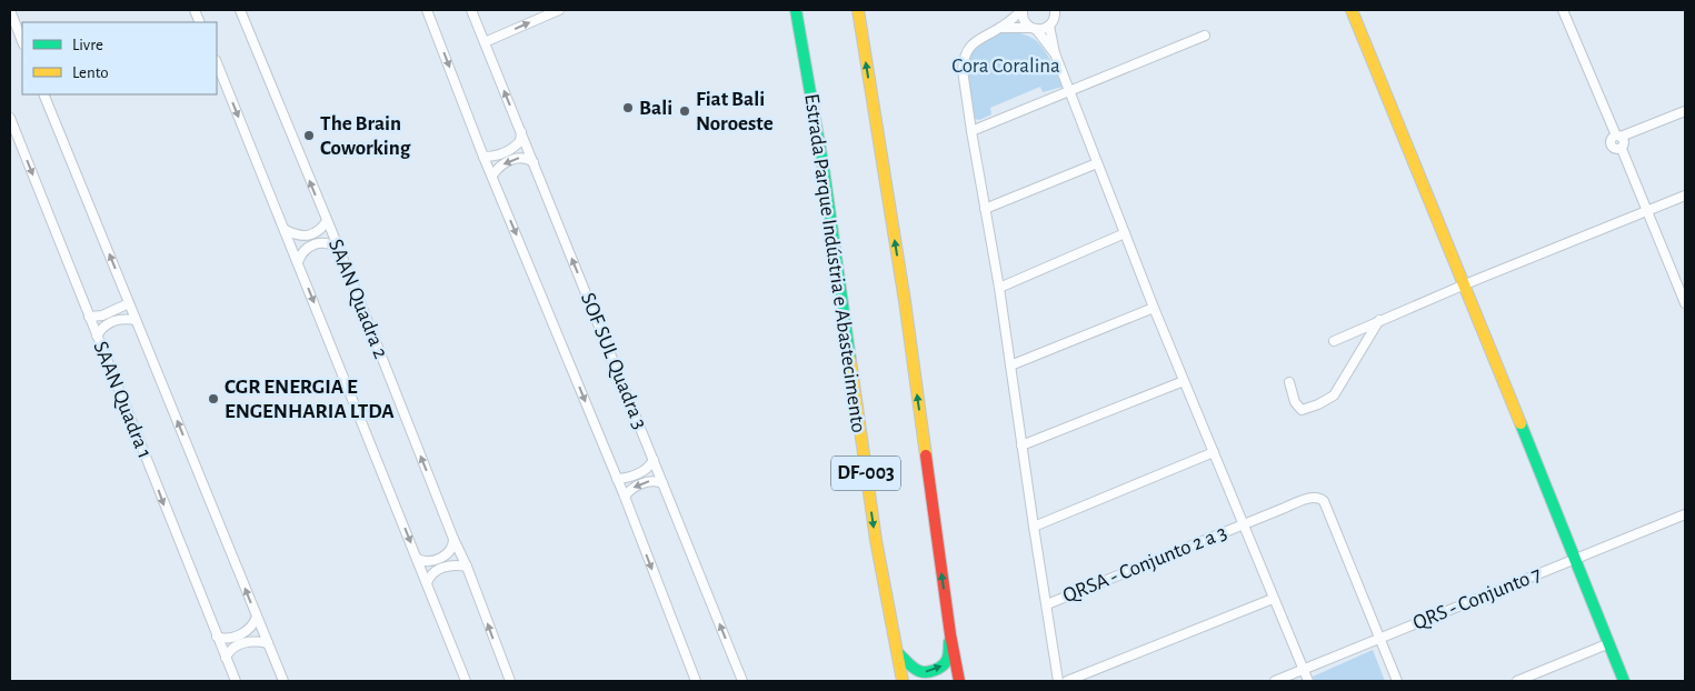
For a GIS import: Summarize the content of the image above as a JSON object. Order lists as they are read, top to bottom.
{
  "streets": {
    "main road": ["Estrada Parque Indústria e Abastecimento", "DF-003"],
    "street": [
      "SAAN Quadra 2",
      "SOF SUL Quadra 3",
      "SAAN Quadra 1",
      "QRSA - Conjunto 2 a 3",
      "QRS - Conjunto 7"
    ]
  },
  "crossings": [
    ["QRSA - Conjunto 2 a 3", "QRS - Conjunto 7"]
  ],
  "parks": ["Cora Coralina"],
  "places": [
    "Bali",
    "Fiat Bali Noroeste",
    "The Brain Coworking",
    "CGR ENERGIA E ENGENHARIA LTDA"
  ],
  "legend": ["Livre", "Lento"]
}
